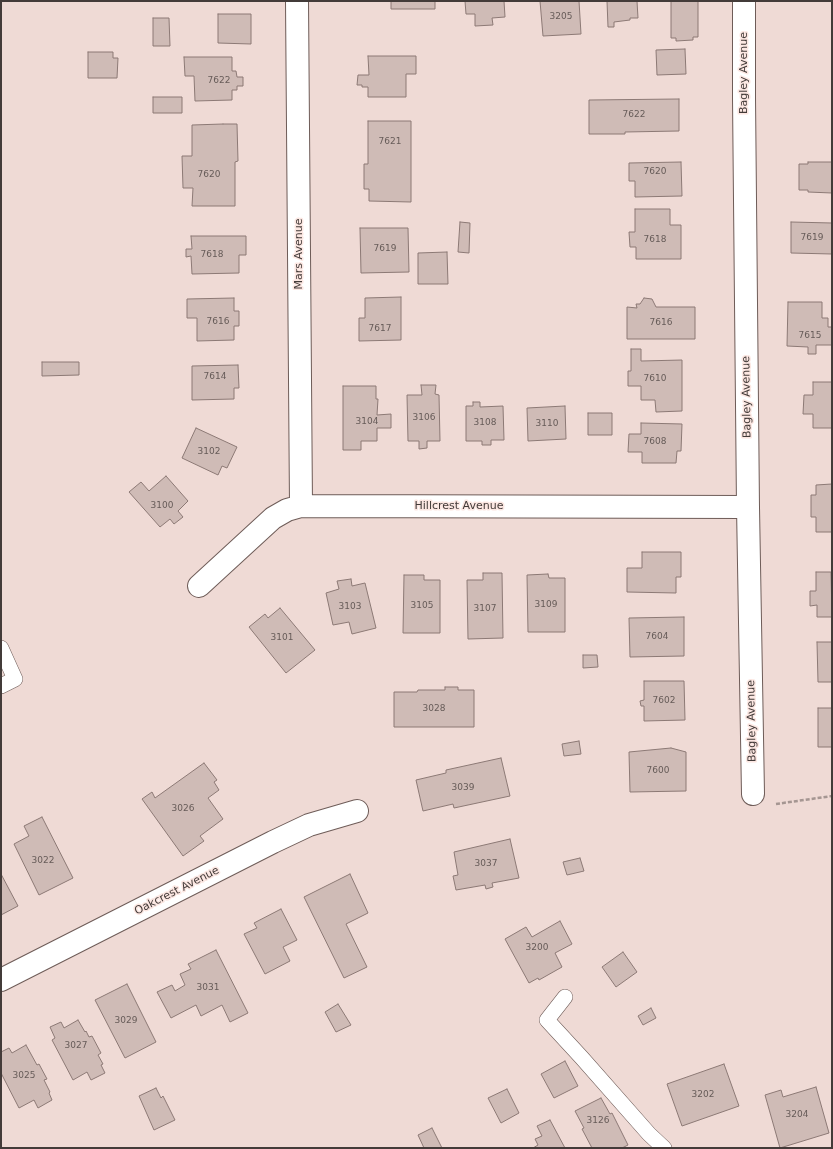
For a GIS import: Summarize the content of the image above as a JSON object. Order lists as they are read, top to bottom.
{
  "streets": {
    "street": [
      "Bagley Avenue",
      "Mars Avenue",
      "Hillcrest Avenue",
      "Oakcrest Avenue"
    ]
  },
  "crossings": [
    ["Bagley Avenue", "Hillcrest Avenue"],
    ["Mars Avenue", "Hillcrest Avenue"]
  ],
  "house_numbers": [
    "3205",
    "7622",
    "7622",
    "7621",
    "7620",
    "7620",
    "7619",
    "7618",
    "7619",
    "7618",
    "7616",
    "7616",
    "7617",
    "7615",
    "7614",
    "7610",
    "3106",
    "3104",
    "3108",
    "3110",
    "7608",
    "3102",
    "3100",
    "3109",
    "3105",
    "3103",
    "3107",
    "7604",
    "3101",
    "7602",
    "3028",
    "7600",
    "3039",
    "3026",
    "3022",
    "3037",
    "3200",
    "3031",
    "3029",
    "3027",
    "3025",
    "3202",
    "3204",
    "3126"
  ]
}
